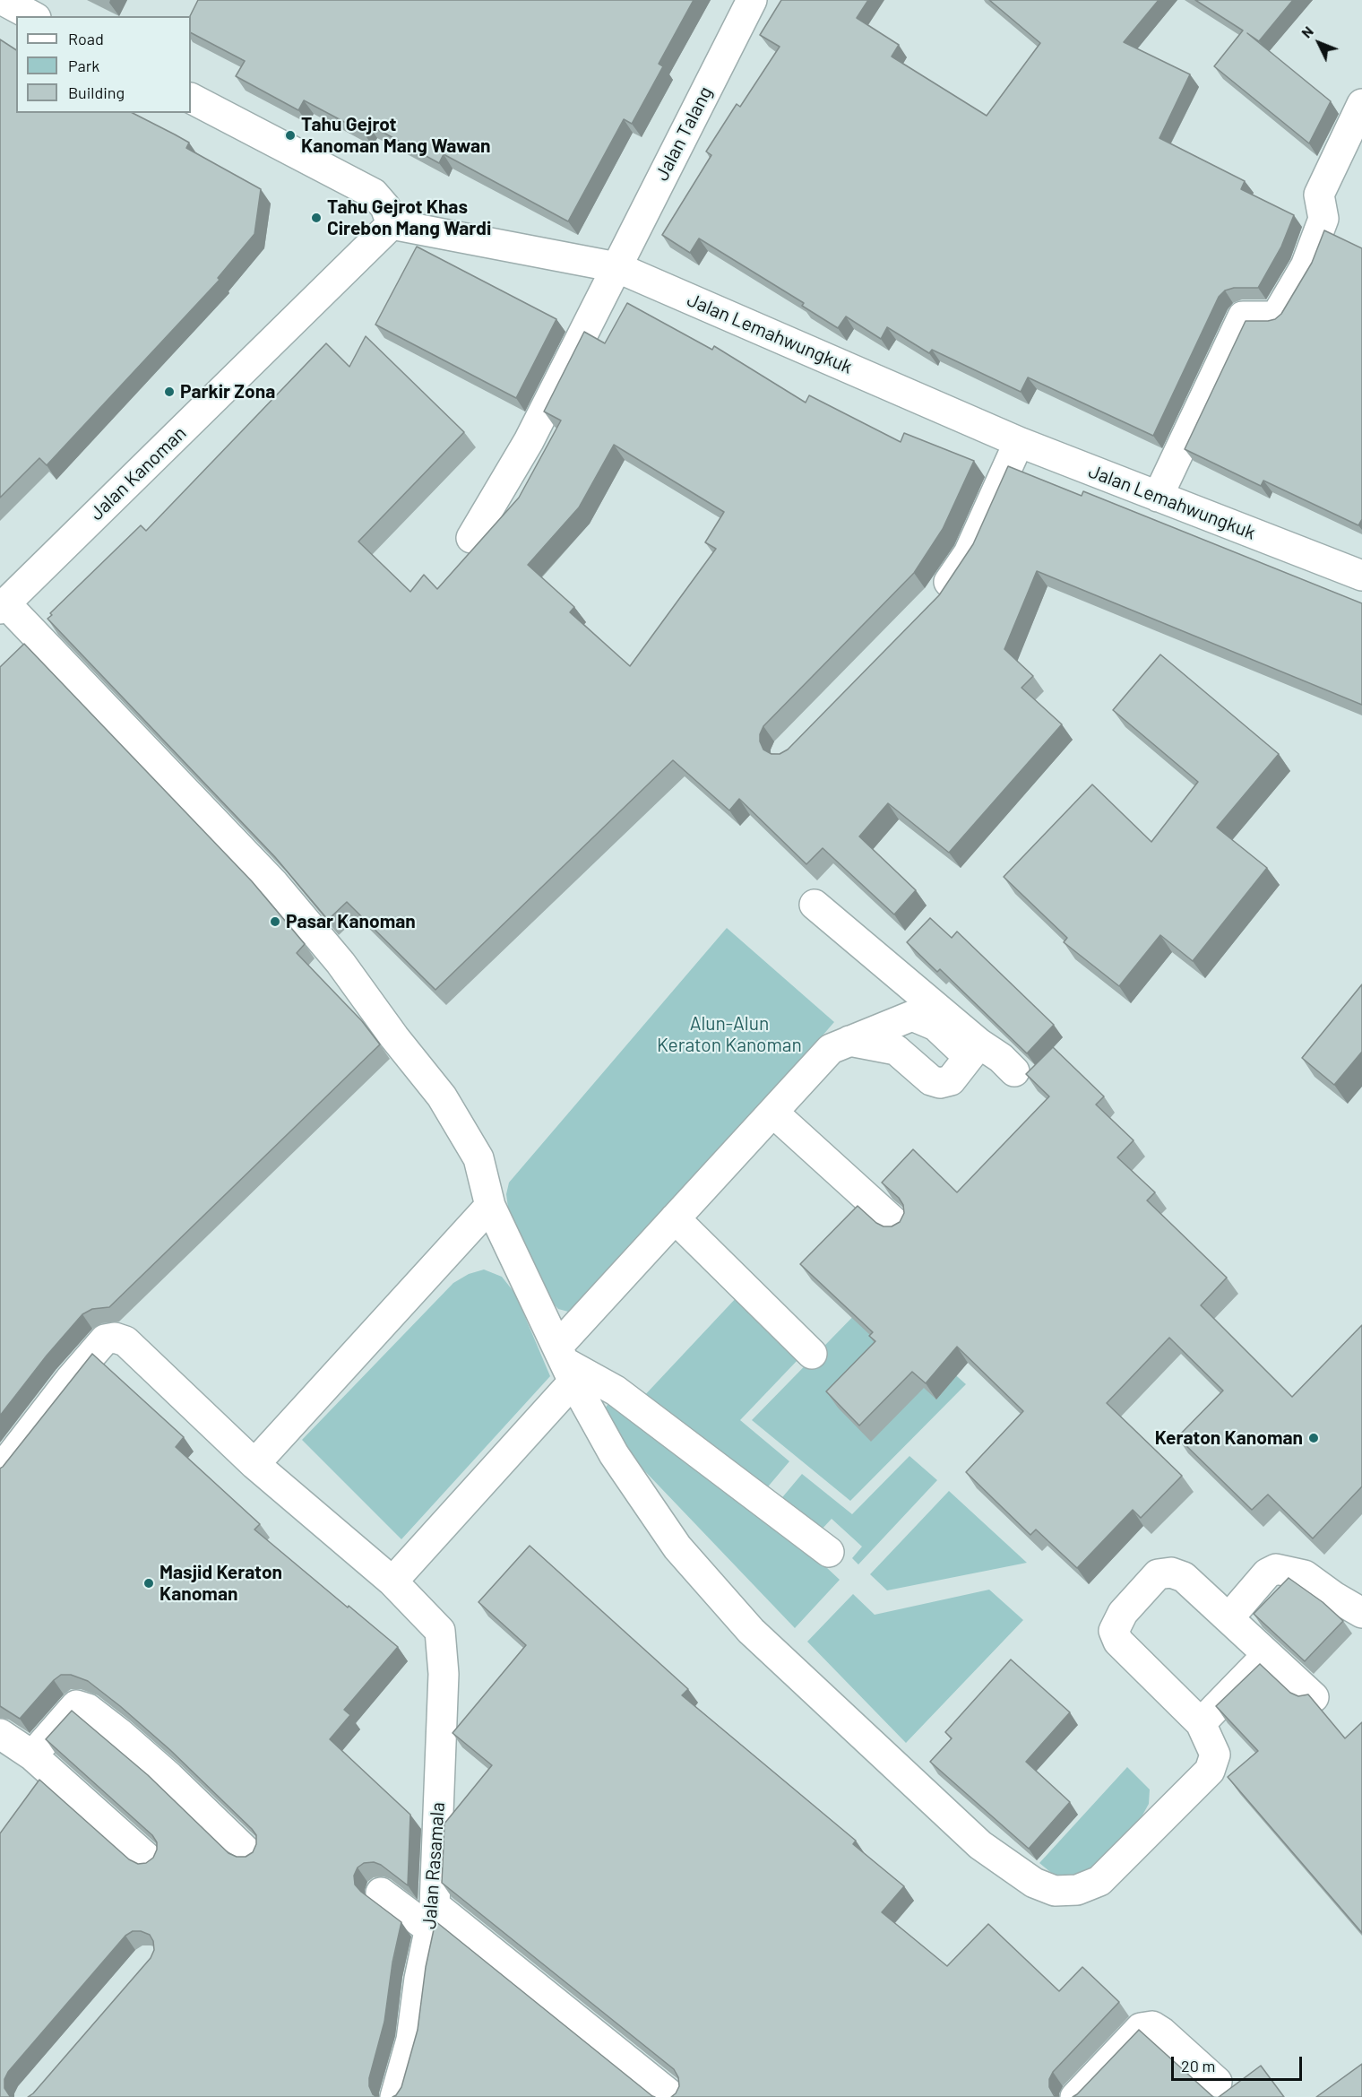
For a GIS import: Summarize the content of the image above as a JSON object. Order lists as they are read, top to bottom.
{
  "streets": {
    "street": [
      "Jalan Talang",
      "Jalan Lemahwungkuk",
      "Jalan Kanoman",
      "Jalan Rasamala"
    ]
  },
  "crossings": [
    ["Jalan Talang", "Jalan Lemahwungkuk"],
    ["Jalan Lemahwungkuk", "Jalan Kanoman"]
  ],
  "parks": ["Alun-Alun Keraton Kanoman"],
  "places": [
    "Tahu Gejrot Kanoman Mang Wawan",
    "Tahu Gejrot Khas Cirebon Mang Wardi",
    "Parkir Zona",
    "Pasar Kanoman",
    "Keraton Kanoman",
    "Masjid Keraton Kanoman"
  ],
  "legend": ["Road", "Park", "Building"],
  "scale_bar": "20 m",
  "north": "top left"
}
